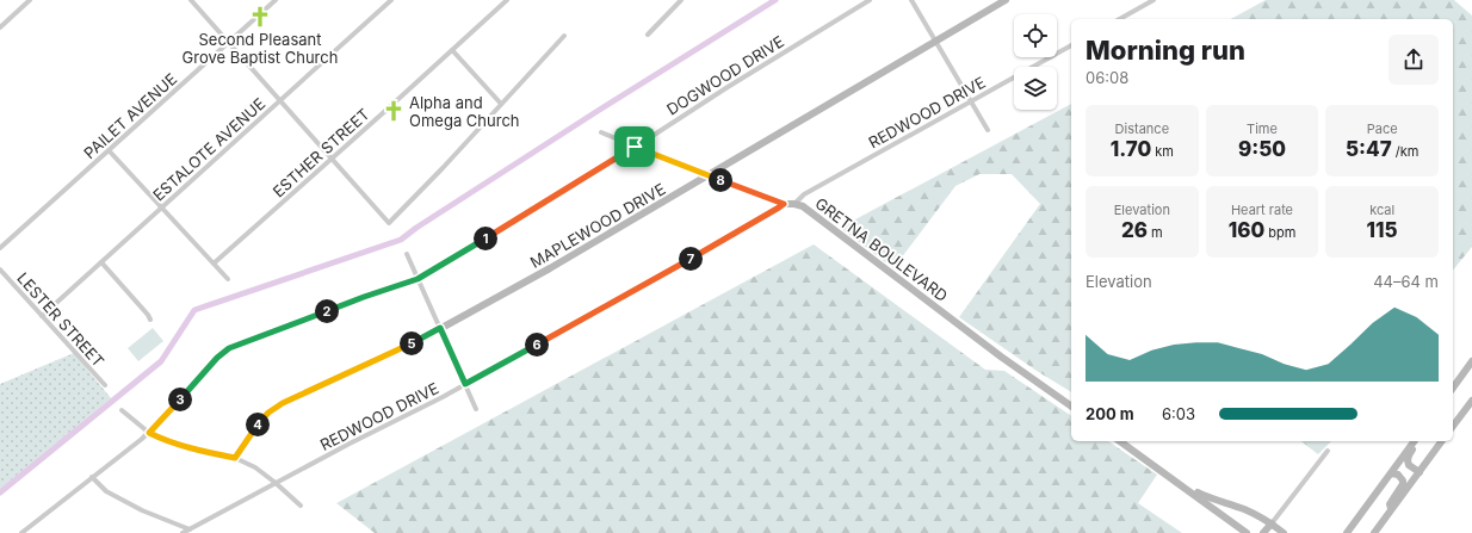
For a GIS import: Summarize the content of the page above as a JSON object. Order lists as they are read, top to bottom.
{
  "streets": {
    "street": [
      "DOGWOOD DRIVE",
      "REDWOOD DRIVE",
      "PAILET AVENUE",
      "ESTALOTE AVENUE",
      "ESTHER STREET",
      "MAPLEWOOD DRIVE",
      "GRETNA BOULEVARD",
      "LESTER STREET"
    ]
  },
  "crossings": [
    ["DOGWOOD DRIVE", "GRETNA BOULEVARD"],
    ["REDWOOD DRIVE", "GRETNA BOULEVARD"],
    ["ESTALOTE AVENUE", "LESTER STREET"],
    ["MAPLEWOOD DRIVE", "GRETNA BOULEVARD"]
  ],
  "places": {
    "church": ["Second Pleasant Grove Baptist Church", "Alpha and Omega Church"]
  },
  "page": {
    "heading": ["Morning run", "06:08"],
    "stats": [
      ["Distance", "1.70 km"],
      ["Time", "9:50"],
      ["Pace", "5:47 /km"],
      ["Elevation", "26 m"],
      ["Heart rate", "160 bpm"],
      ["kcal", "115"]
    ],
    "pins": [
      "8",
      "1",
      "7",
      "2",
      "5",
      "6",
      "3",
      "4"
    ],
    "chart": ["Elevation", "44–64 m"],
    "list": [
      {
        "name": "200 m",
        "note": "6:03"
      }
    ]
  }
}
